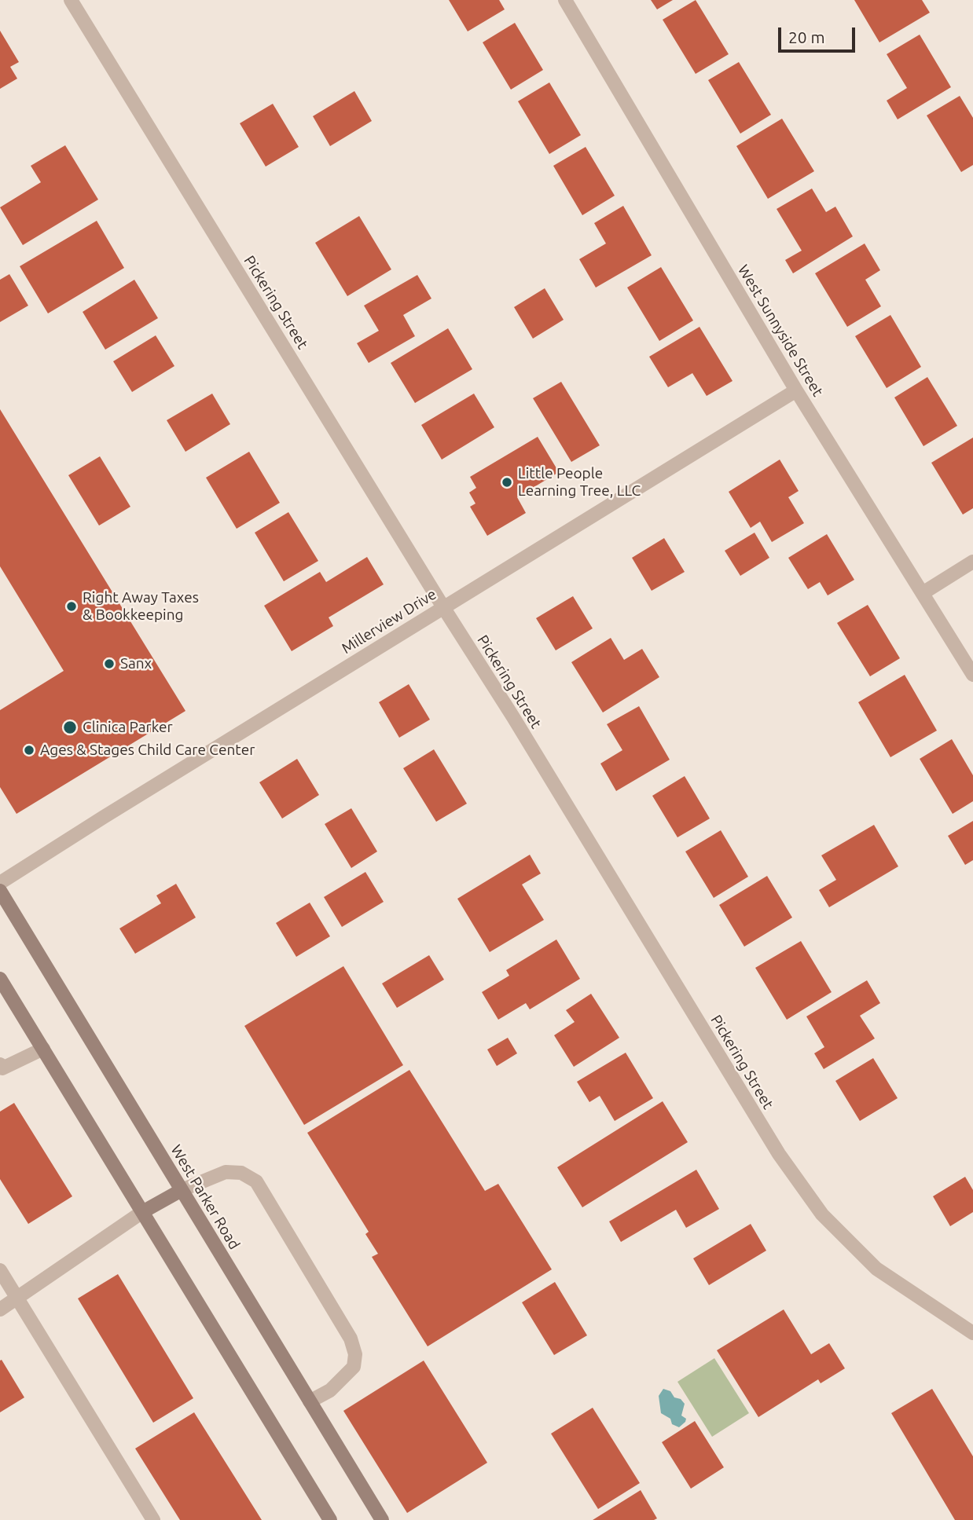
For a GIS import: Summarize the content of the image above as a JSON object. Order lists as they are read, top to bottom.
{
  "streets": {
    "main road": ["West Parker Road"],
    "street": ["Pickering Street", "West Sunnyside Street", "Millerview Drive"]
  },
  "crossings": [
    ["Pickering Street", "Millerview Drive"],
    ["West Sunnyside Street", "Millerview Drive"]
  ],
  "places": [
    "Little People Learning Tree, LLC",
    "Right Away Taxes & Bookkeeping",
    "Sanx",
    "Clinica Parker",
    "Ages & Stages Child Care Center"
  ],
  "scale_bar": "20 m"
}
